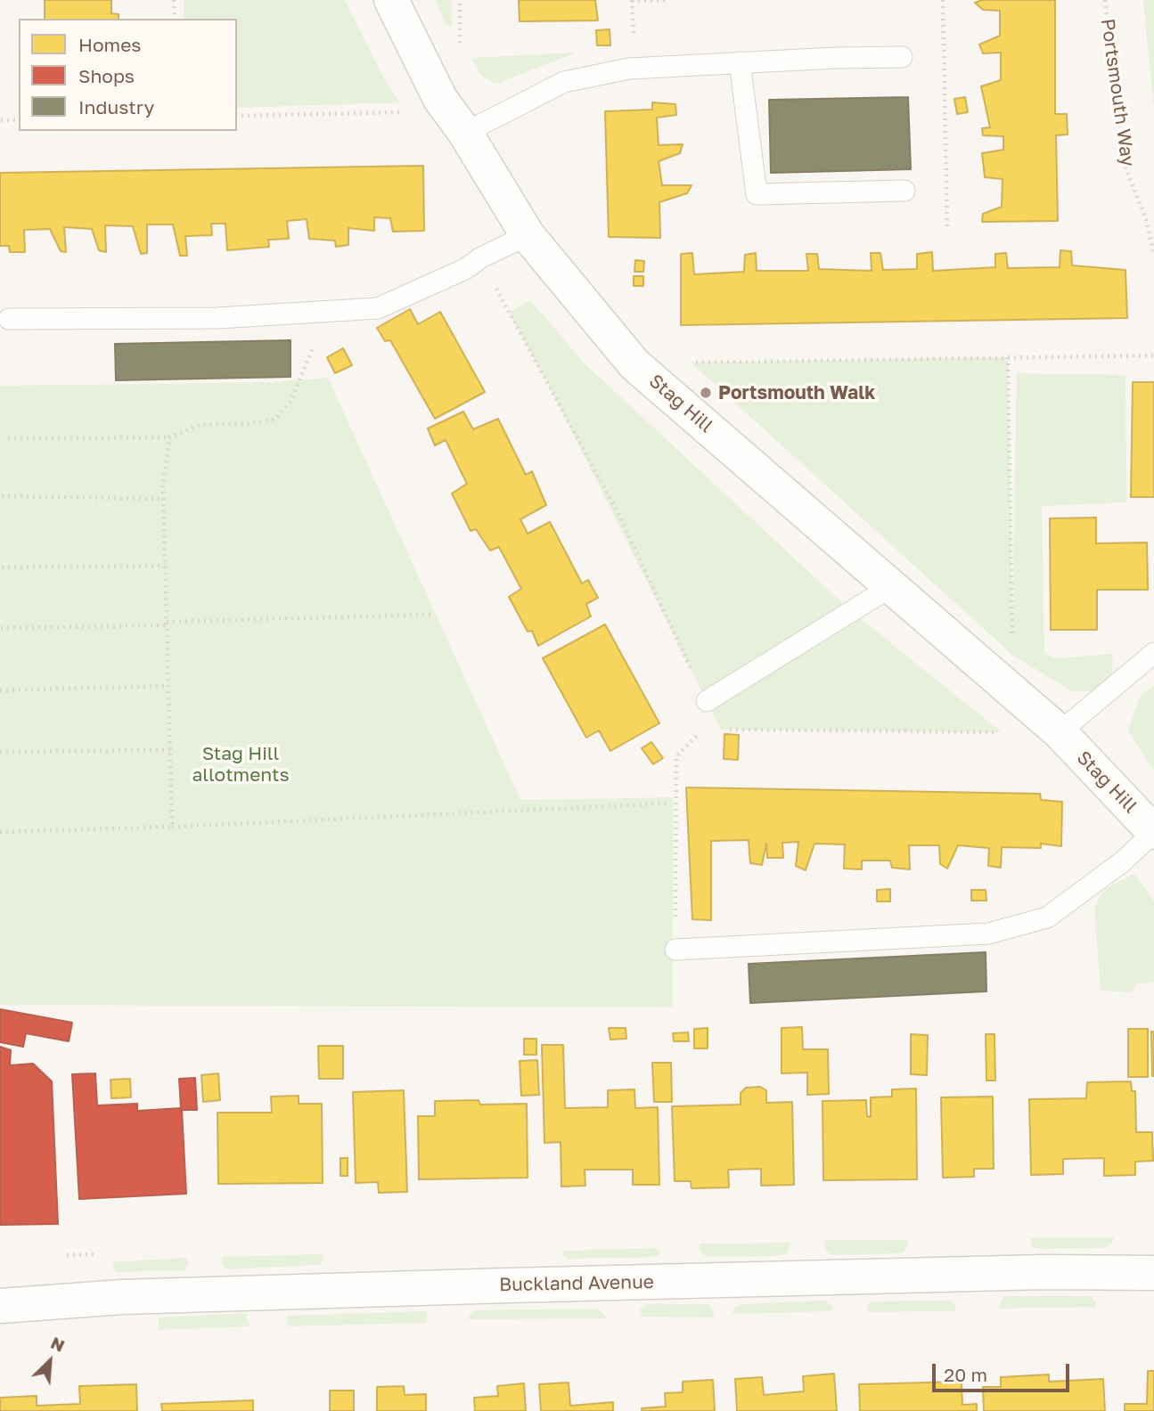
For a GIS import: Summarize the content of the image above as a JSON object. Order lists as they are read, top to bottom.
{
  "streets": {
    "street": ["Stag Hill", "Buckland Avenue"],
    "path": ["Portsmouth Way"]
  },
  "parks": ["Stag Hill allotments"],
  "places": ["Portsmouth Walk"],
  "legend": ["Homes", "Shops", "Industry"],
  "scale_bar": "20 m",
  "north": "top right"
}
